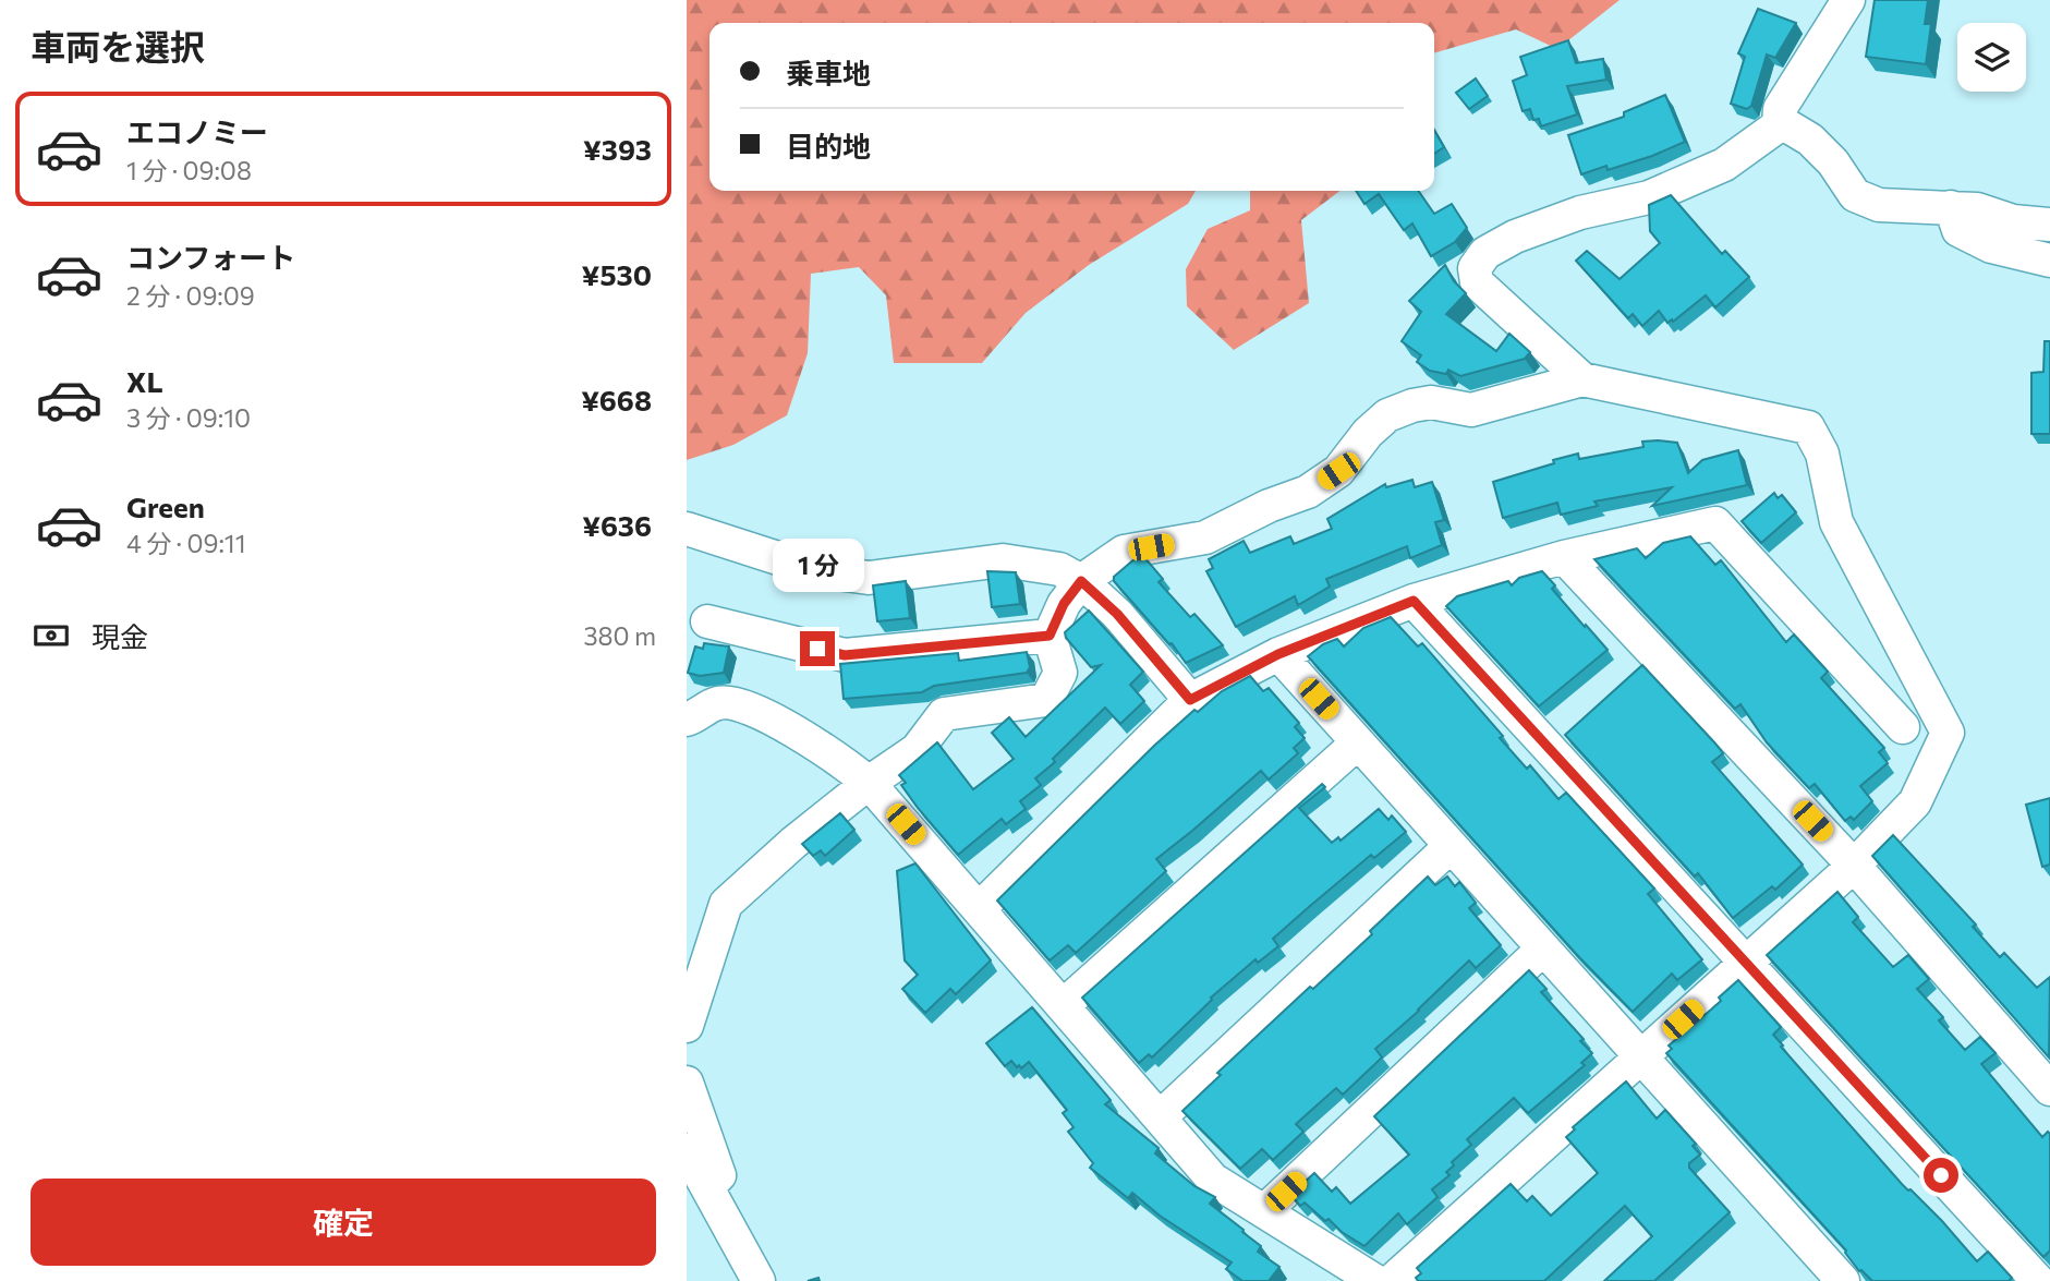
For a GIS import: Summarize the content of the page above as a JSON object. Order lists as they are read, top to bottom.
{
  "page": {
    "heading": "車両を選択",
    "banner": ["乗車地", "目的地"],
    "list": [
      {
        "name": "エコノミー",
        "note": "1 分 · 09:08",
        "value": "¥393"
      },
      {
        "name": "コンフォート",
        "note": "2 分 · 09:09",
        "value": "¥530"
      },
      {
        "name": "XL",
        "note": "3 分 · 09:10",
        "value": "¥668"
      },
      {
        "name": "Green",
        "note": "4 分 · 09:11",
        "value": "¥636"
      }
    ],
    "bubble": "1 分",
    "pay": ["現金", "380 m"],
    "buttons": "確定"
  }
}
